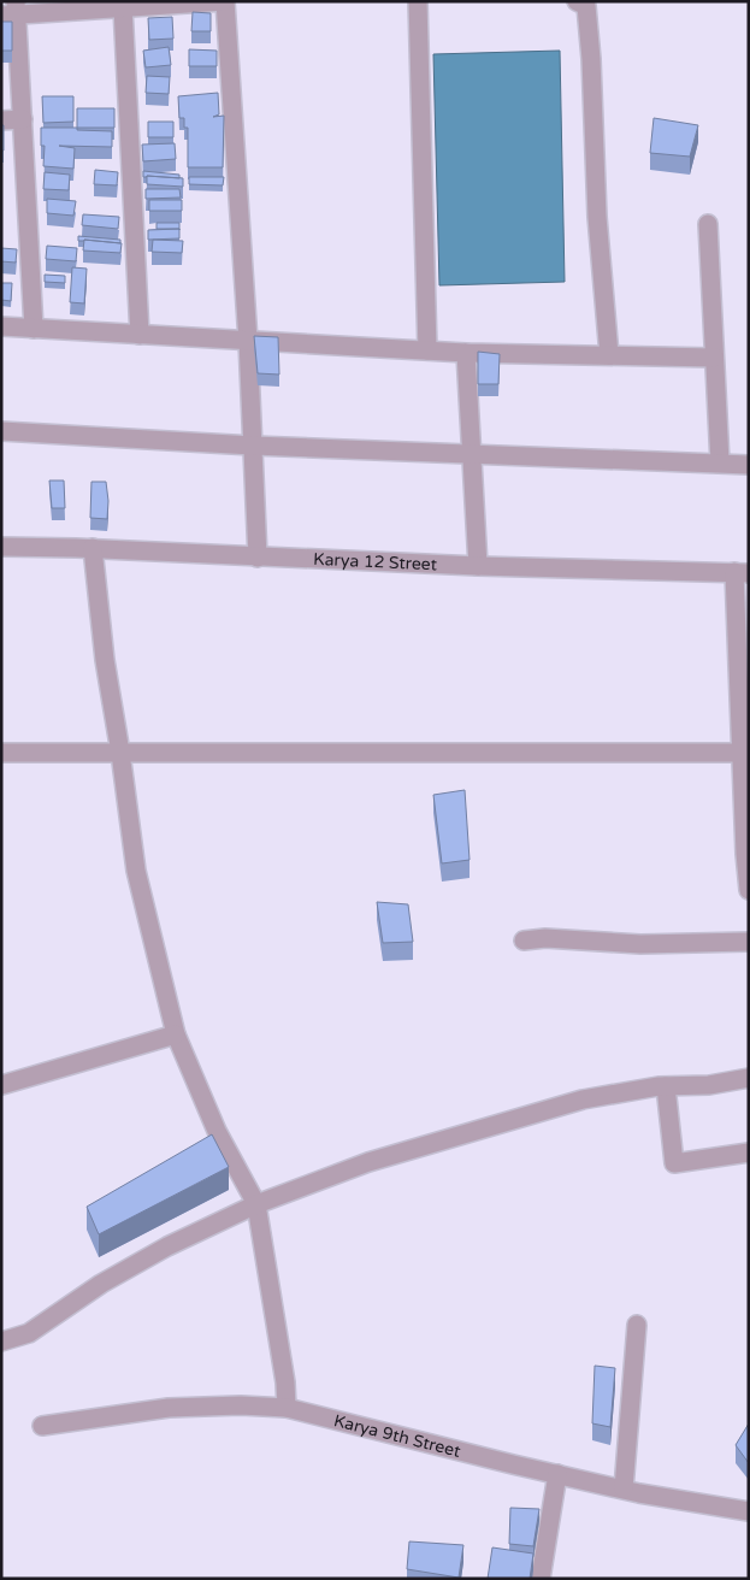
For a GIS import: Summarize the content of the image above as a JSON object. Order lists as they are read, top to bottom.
{
  "streets": {
    "street": ["Karya 12 Street", "Karya 9th Street"]
  }
}
